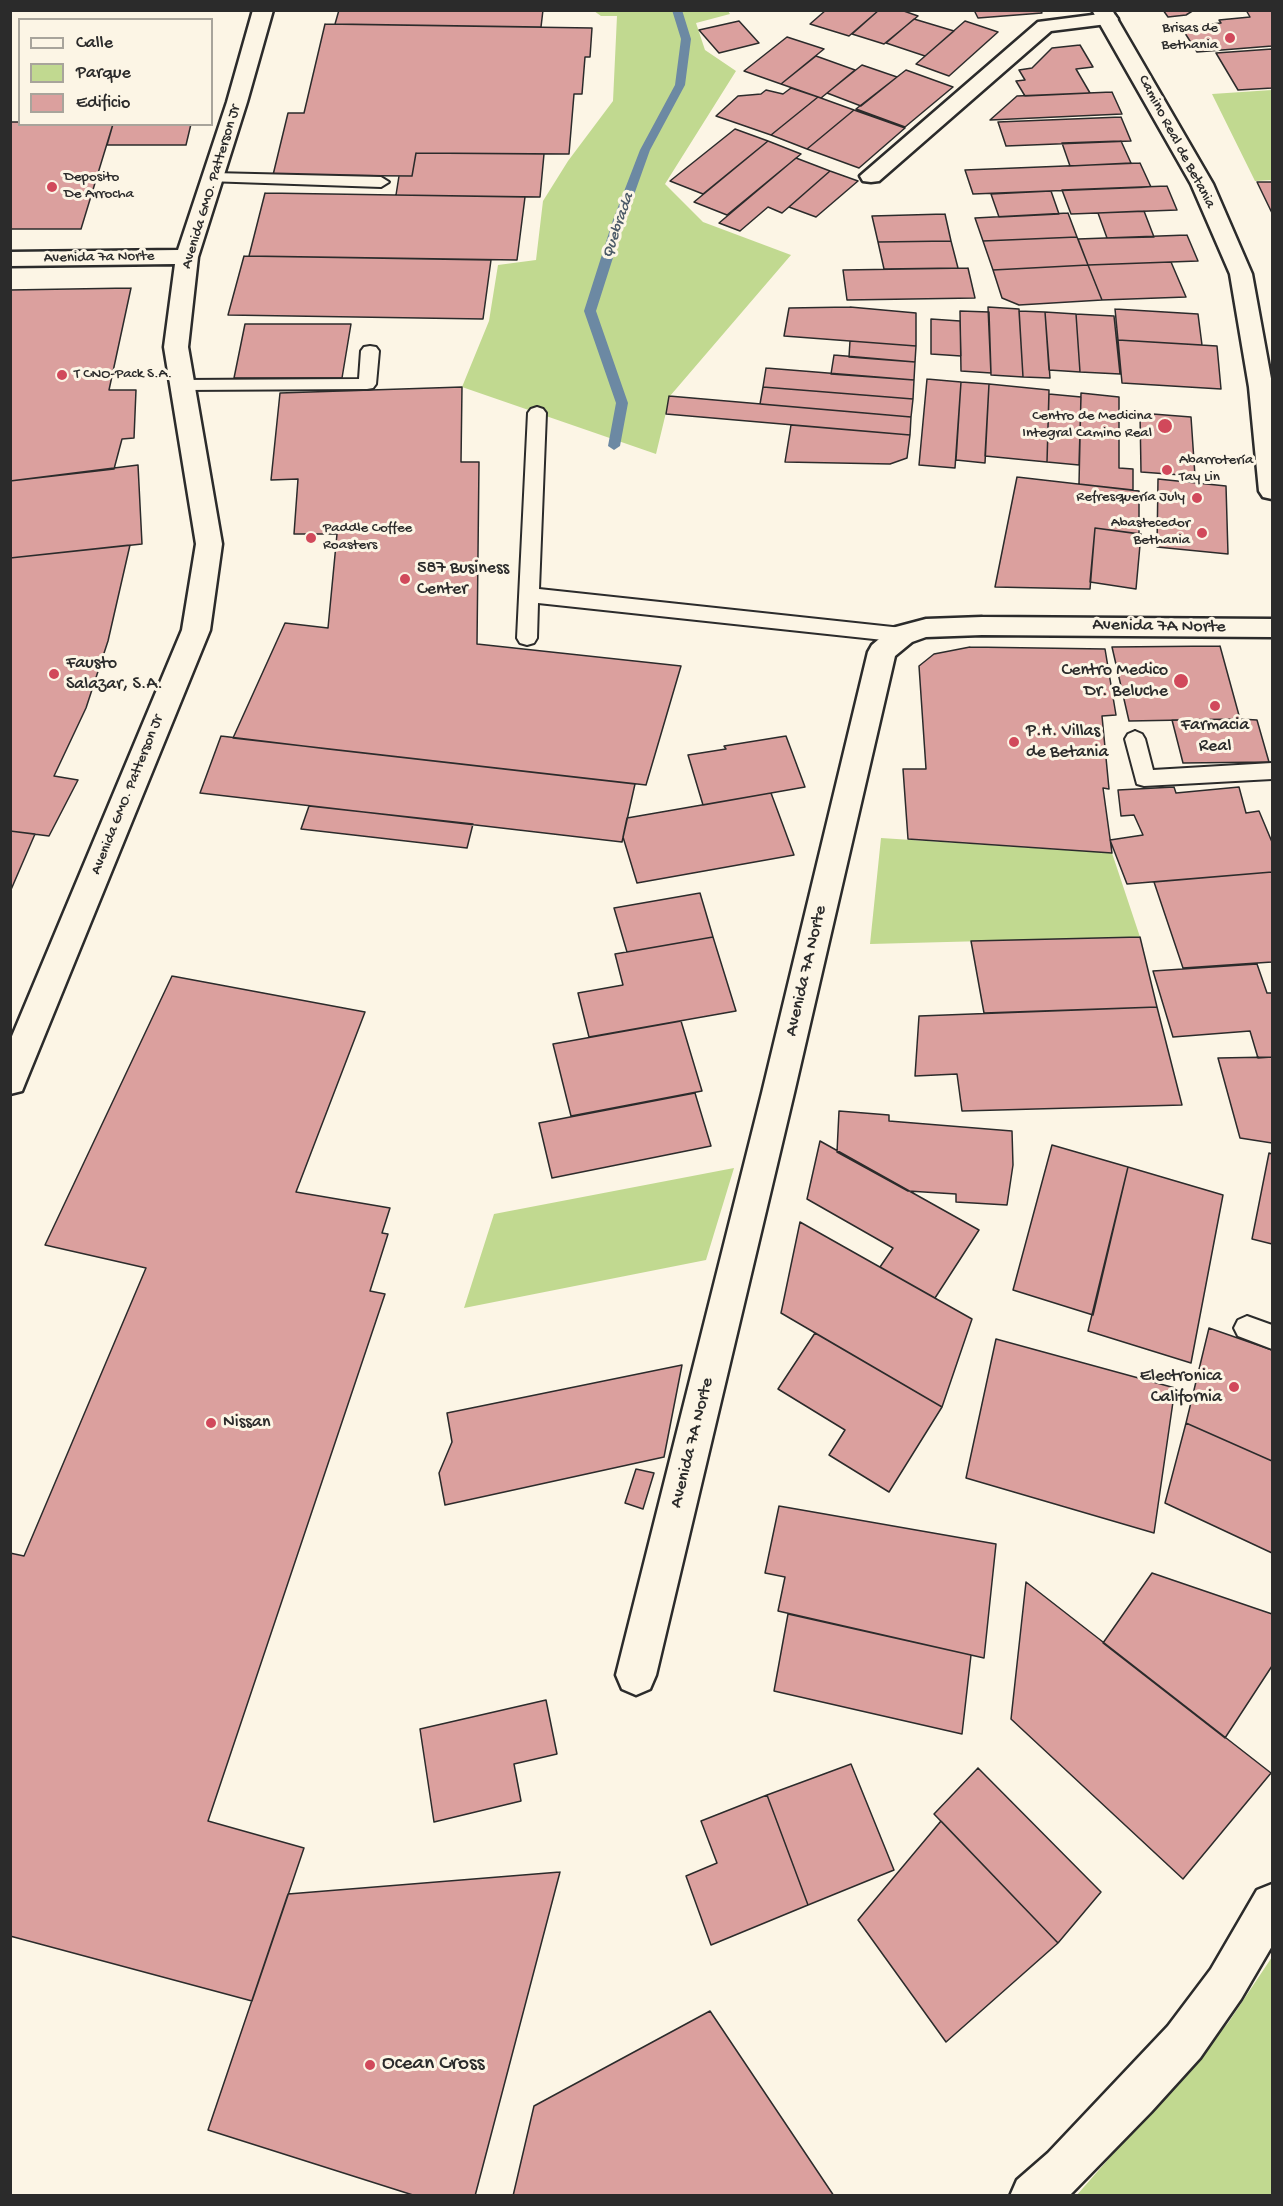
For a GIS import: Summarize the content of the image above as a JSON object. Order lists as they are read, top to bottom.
{
  "streets": {
    "street": [
      "Camino Real de Betania",
      "Avenida GMO. Patterson Jr",
      "Avenida 7a Norte",
      "Avenida 7A Norte"
    ]
  },
  "crossings": [
    ["Avenida GMO. Patterson Jr", "Avenida 7a Norte"]
  ],
  "water": ["Quebrada"],
  "places": [
    "Brisas de Bethania",
    "Deposito De Arrocha",
    "T CNO-Pack S.A.",
    "Centro de Medicina Integral Camino Real",
    "Abarrotería Tay Lin",
    "Refresquería July",
    "Abastecedor Bethania",
    "Paddle Coffee Roasters",
    "587 Business Center",
    "Fausto Salazar, S.A.",
    "Centro Medico Dr. Beluche",
    "Farmacia Real",
    "P.H. Villas de Betania",
    "Electronica California",
    "Nissan",
    "Ocean Cross"
  ],
  "legend": ["Calle", "Parque", "Edificio"]
}
